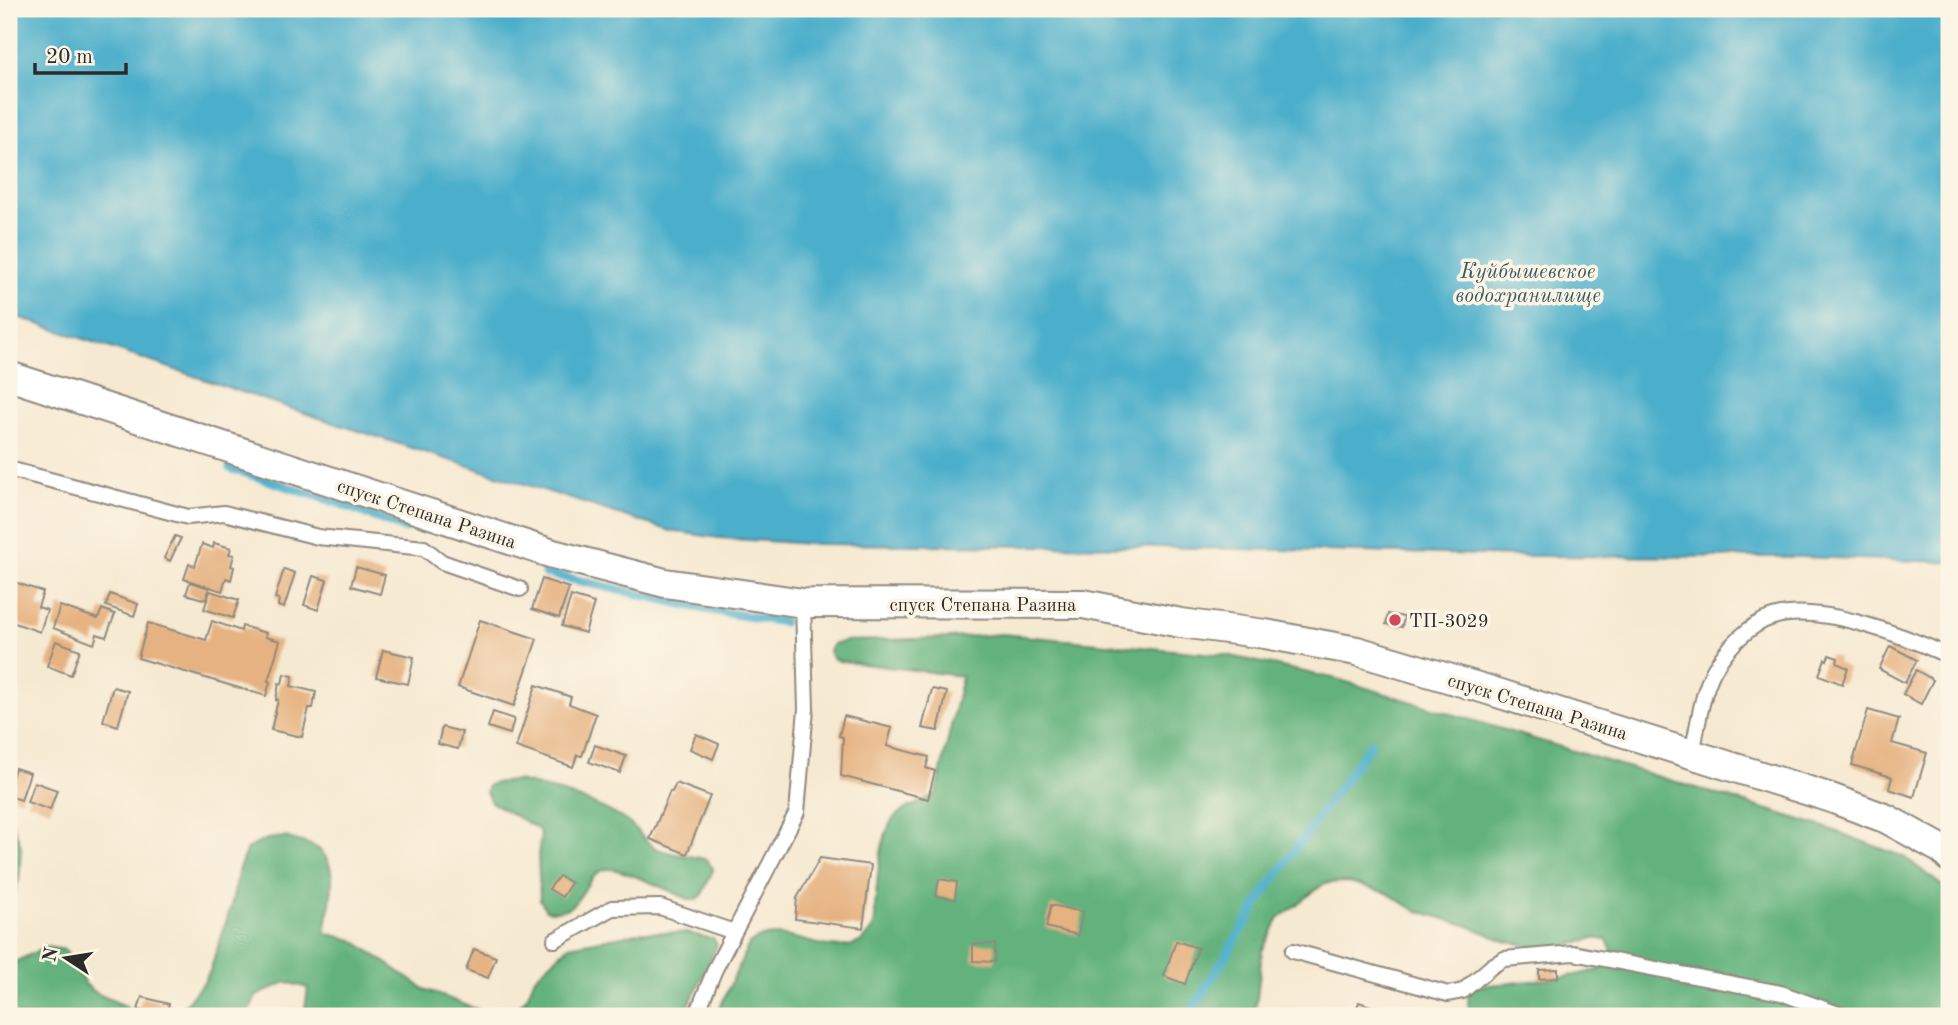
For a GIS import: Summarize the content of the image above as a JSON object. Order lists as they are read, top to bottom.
{
  "streets": {
    "street": ["спуск Степана Разина"]
  },
  "water": ["Куйбышевское водохранилище"],
  "places": ["ТП-3029"],
  "scale_bar": "20 m",
  "north": "left"
}
